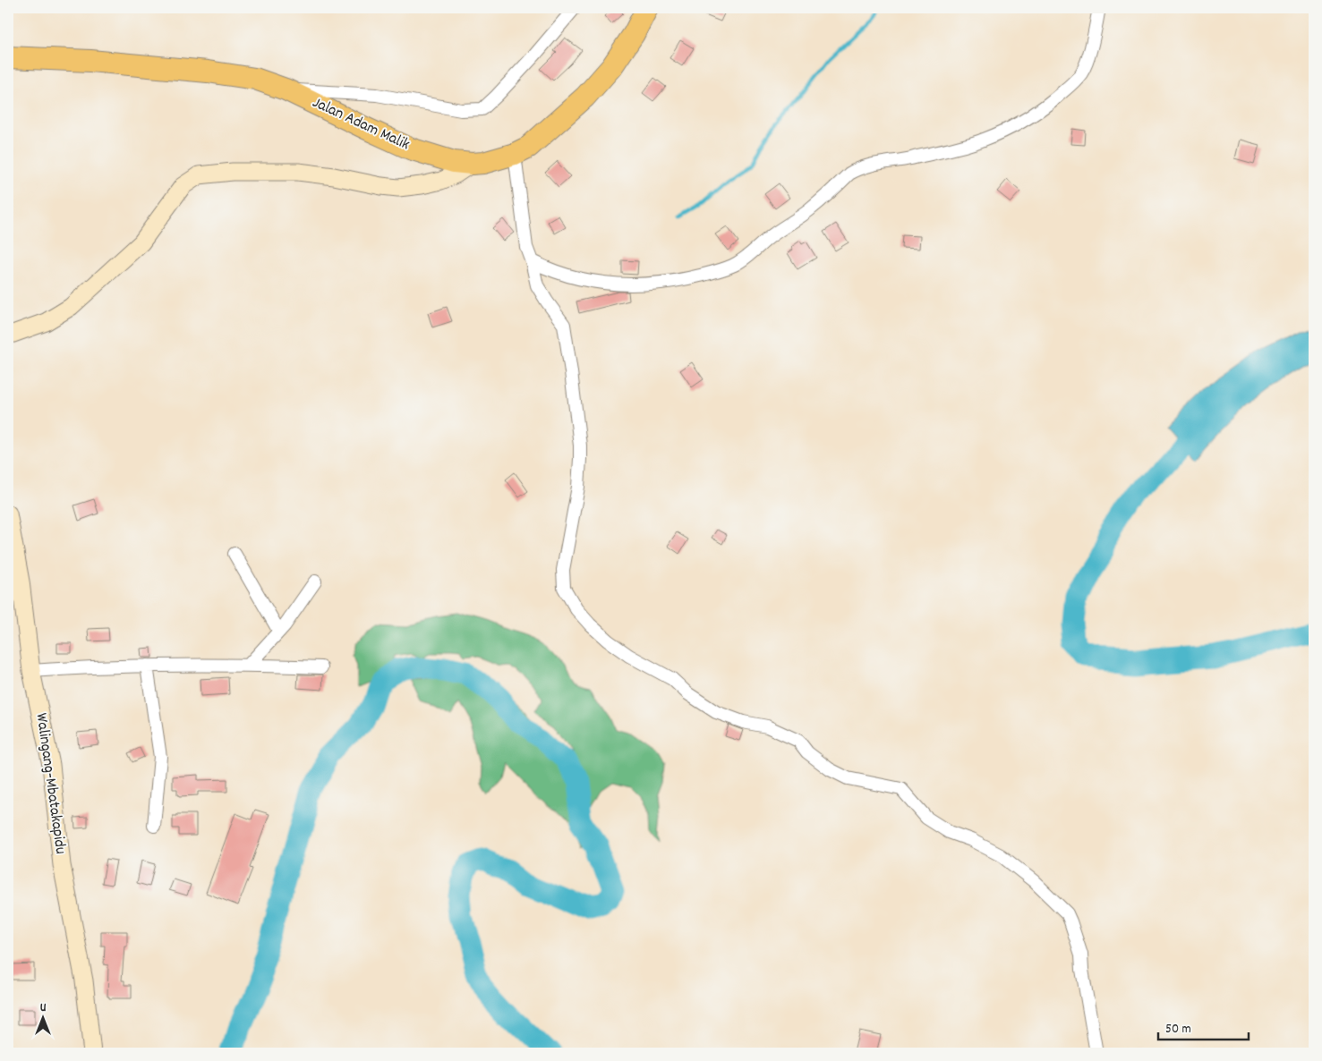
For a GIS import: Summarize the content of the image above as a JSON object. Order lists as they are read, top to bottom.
{
  "streets": {
    "highway": ["Jalan Adam Malik"],
    "street": ["Walingang-Mbatakapidu"]
  },
  "scale_bar": "50 m",
  "north": "top"
}
